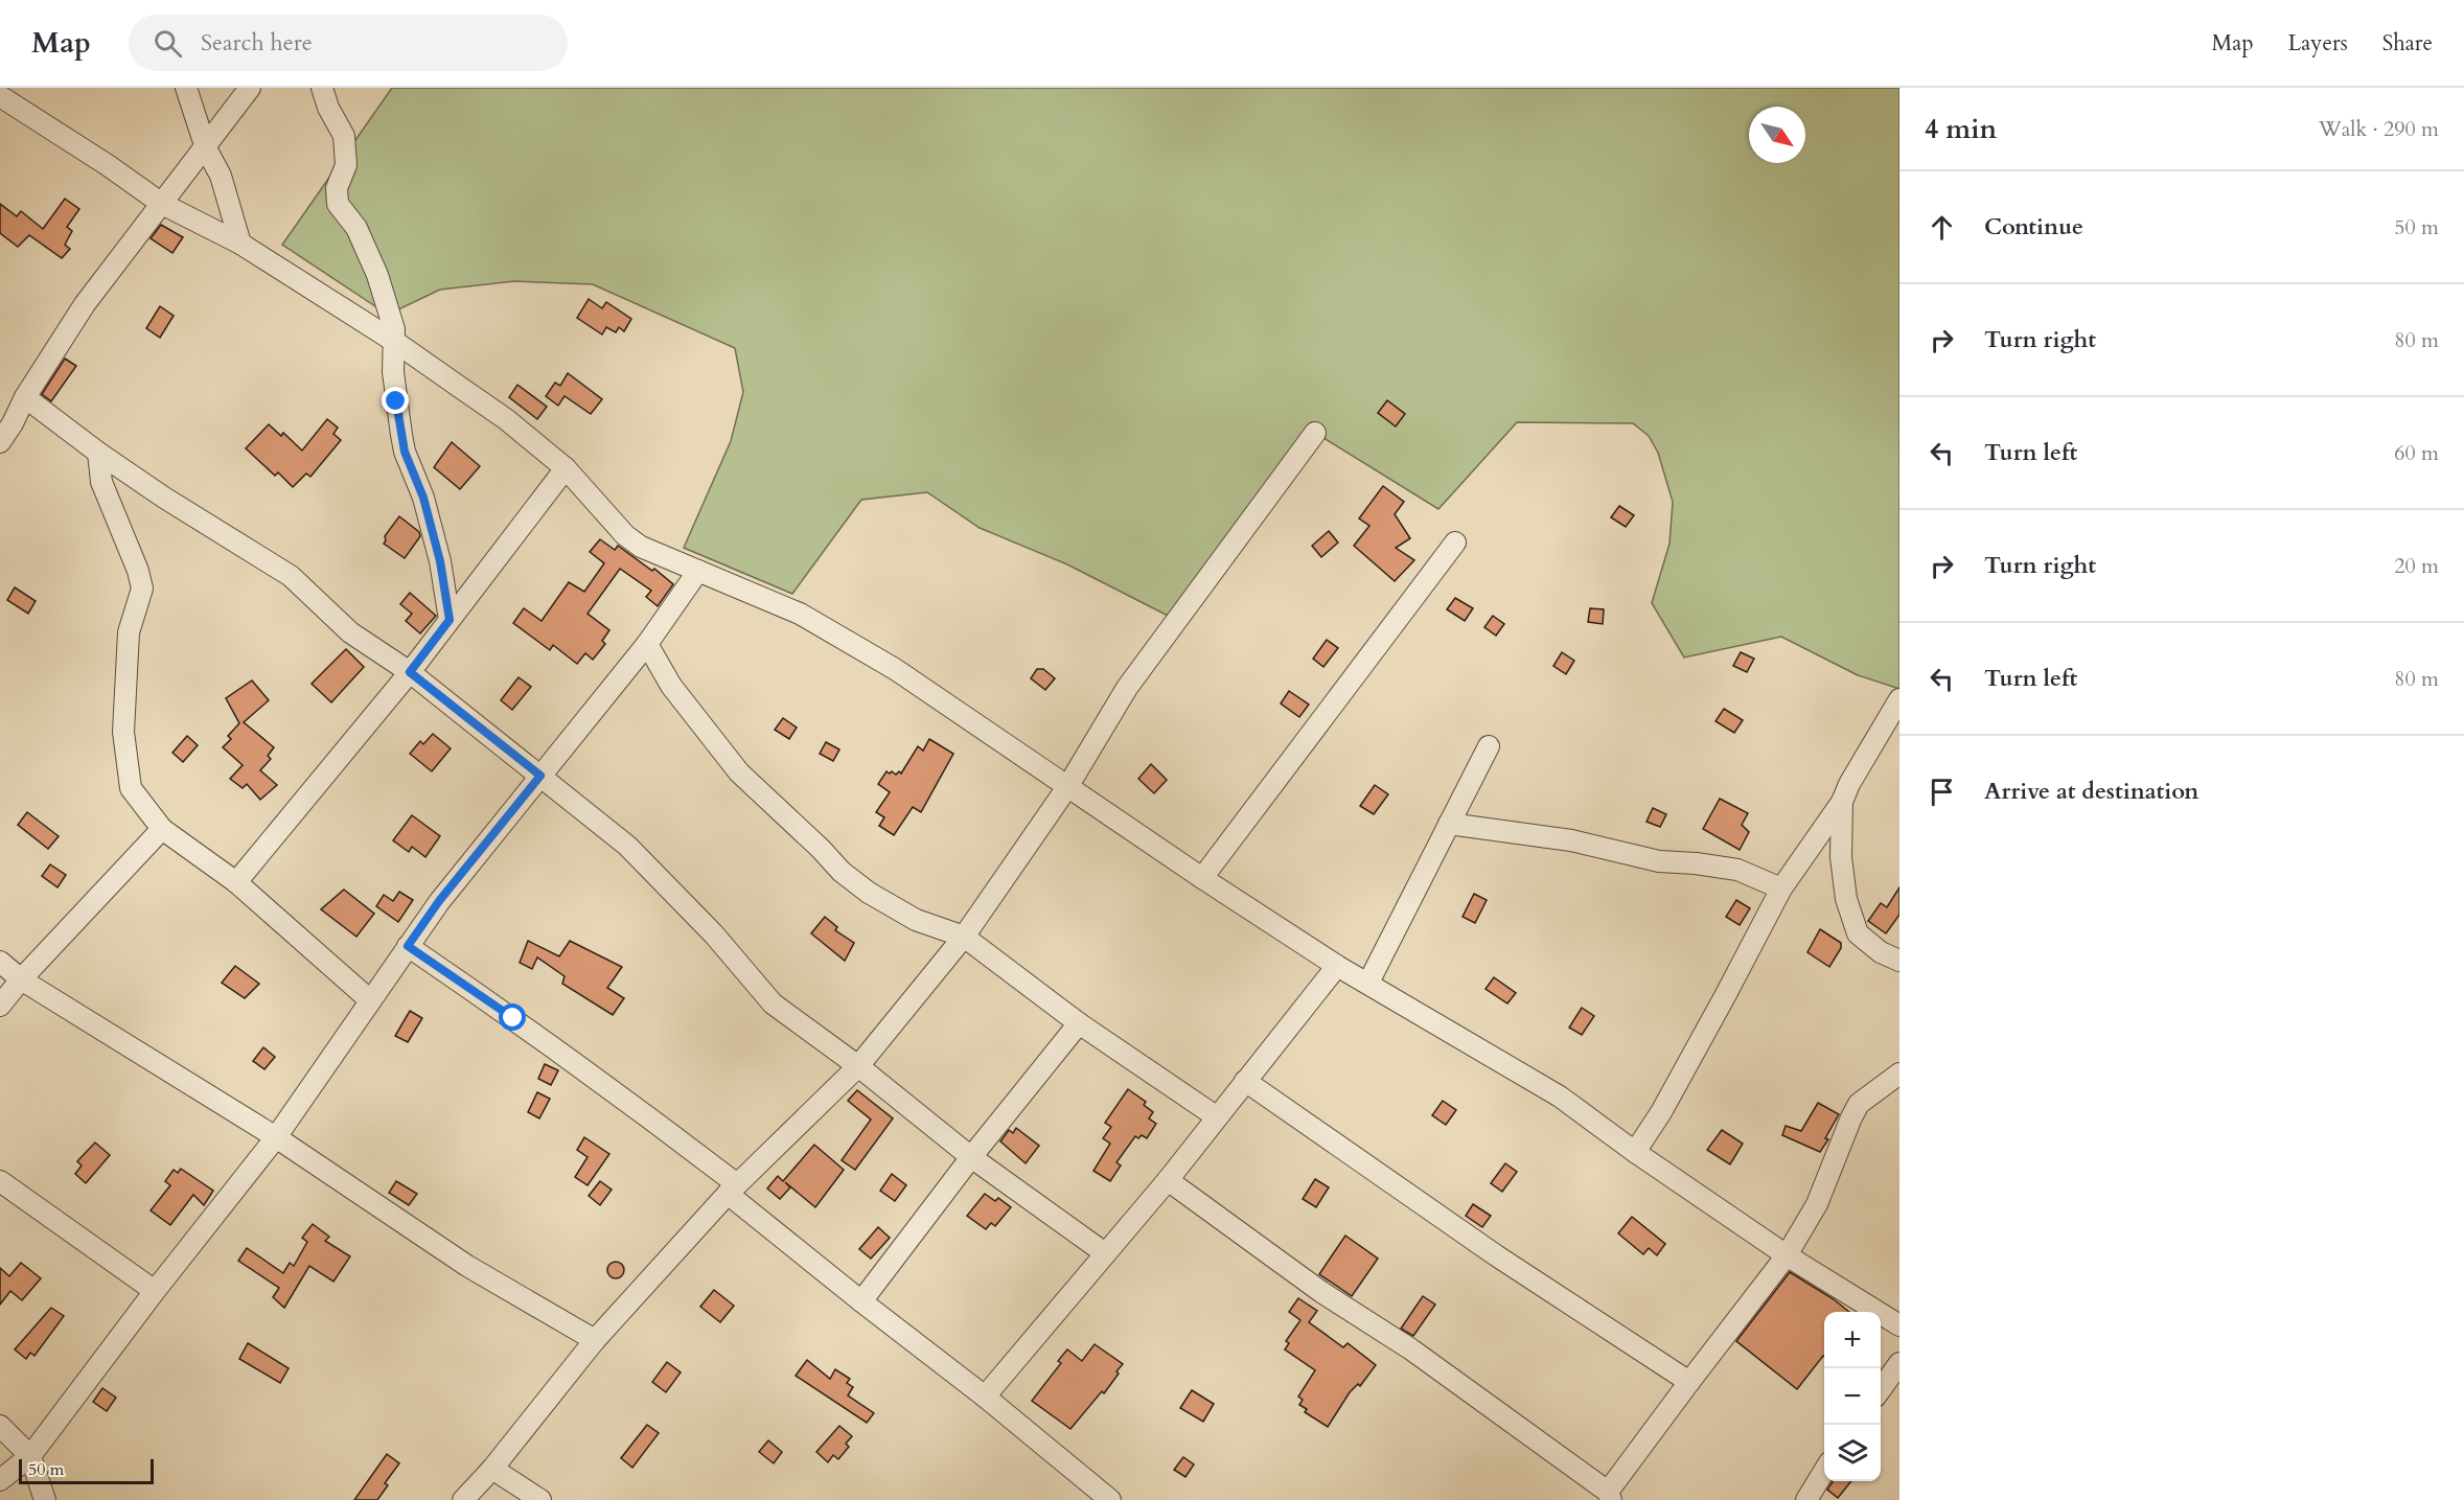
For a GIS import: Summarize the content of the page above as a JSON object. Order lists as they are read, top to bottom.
{
  "scale_bar": "50 m",
  "north": "bottom right",
  "page": {
    "header": "Map",
    "search": "Search here",
    "nav": ["Map", "Layers", "Share"],
    "heading": ["4 min", "Walk · 290 m"],
    "list": [
      ["Continue", "50 m"],
      ["Turn right", "80 m"],
      ["Turn left", "60 m"],
      ["Turn right", "20 m"],
      ["Turn left", "80 m"],
      "Arrive at destination"
    ],
    "map_buttons": ["+", "−"],
    "scale": "50 m"
  }
}
